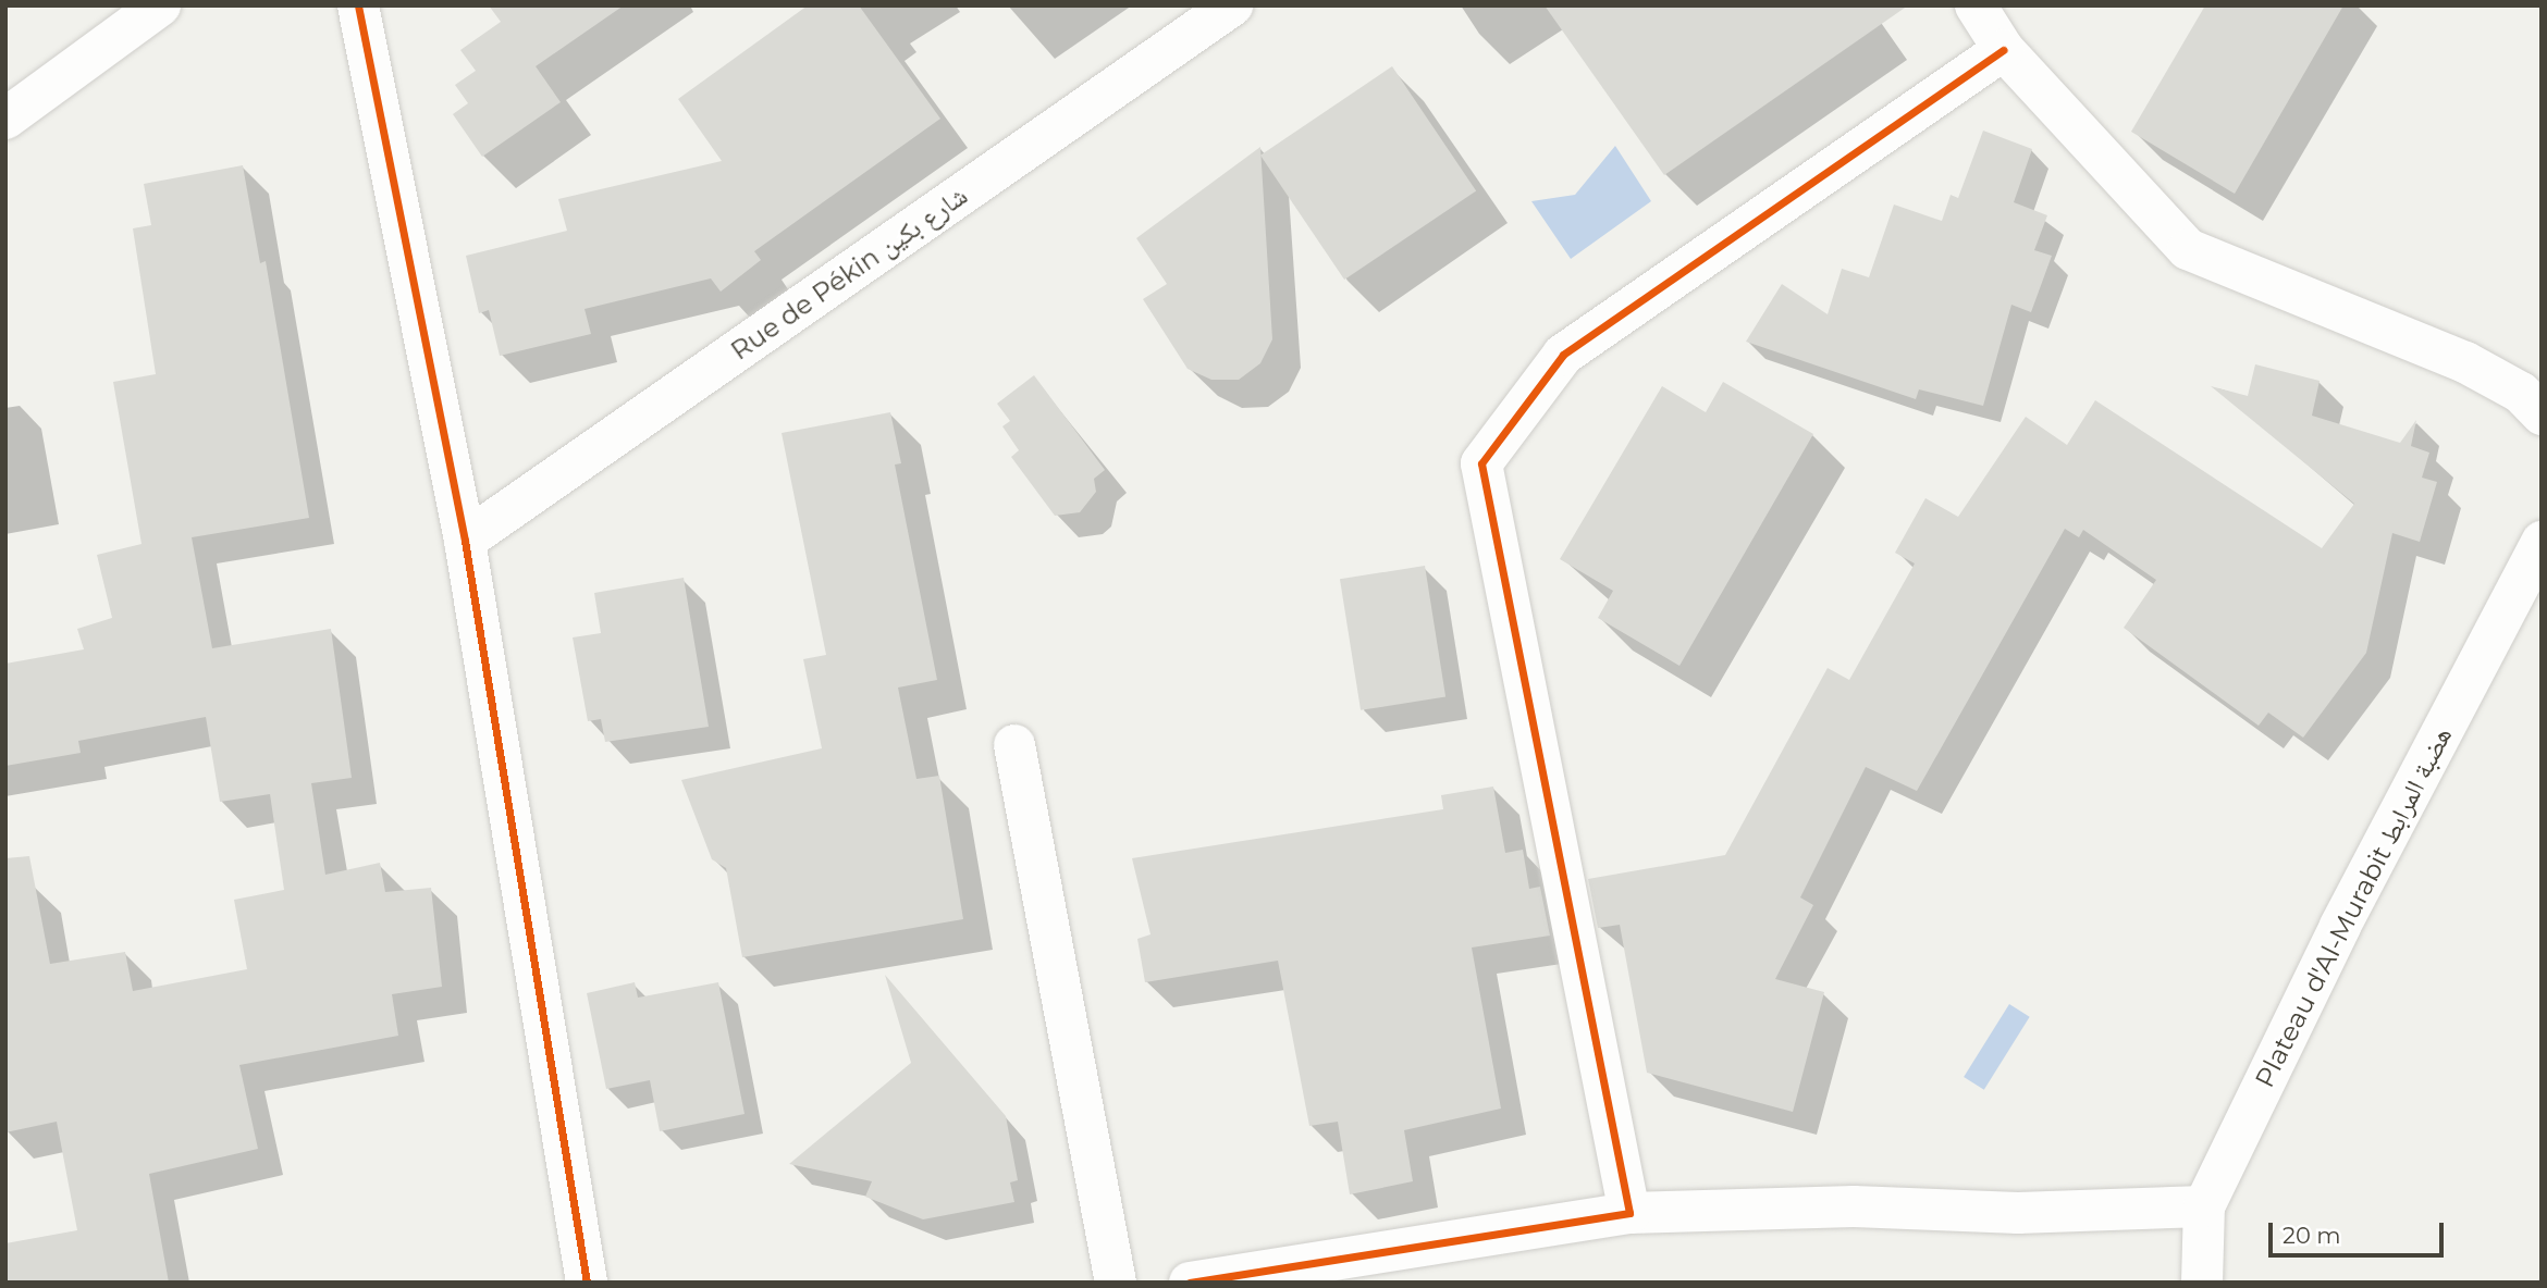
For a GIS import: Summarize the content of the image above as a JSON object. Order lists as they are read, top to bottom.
{
  "streets": {
    "street": ["Rue de Pékin شارع بكين", "Plateau d'Al-Murabit هضبة المرابط"]
  },
  "scale_bar": "20 m"
}
